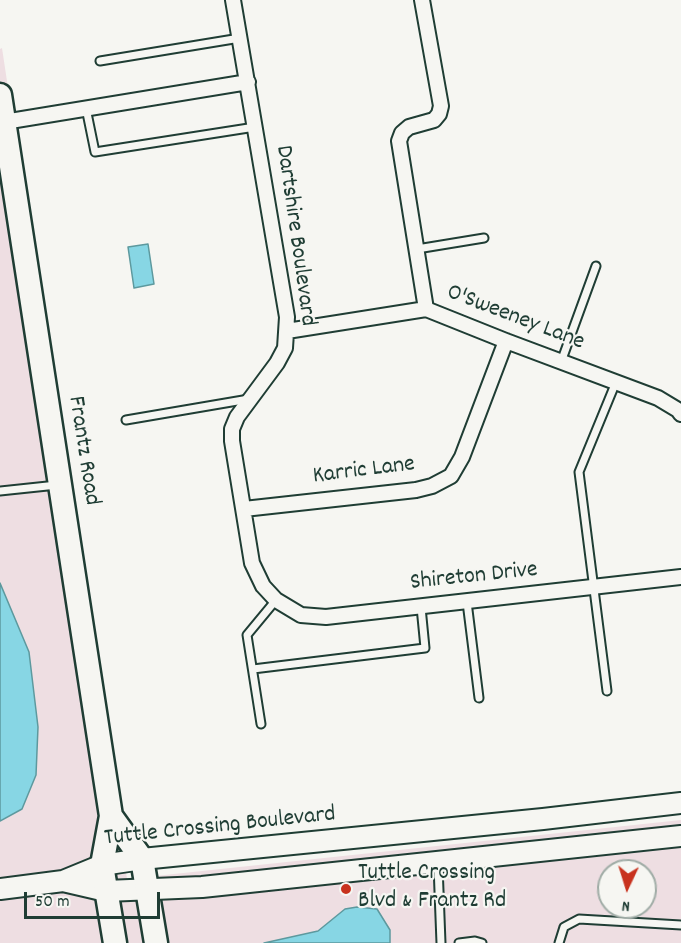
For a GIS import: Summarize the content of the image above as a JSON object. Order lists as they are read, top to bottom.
{
  "streets": {
    "main road": ["Frantz Road", "Tuttle Crossing Boulevard"],
    "street": [
      "Dartshire Boulevard",
      "O'Sweeney Lane",
      "Karric Lane",
      "Shireton Drive"
    ]
  },
  "crossings": [
    ["Dartshire Boulevard", "O'Sweeney Lane"],
    ["Dartshire Boulevard", "Karric Lane"],
    ["Dartshire Boulevard", "Shireton Drive"],
    ["O'Sweeney Lane", "Karric Lane"],
    ["Frantz Road", "Tuttle Crossing Boulevard"]
  ],
  "places": ["Tuttle Crossing Blvd & Frantz Rd"],
  "scale_bar": "50 m",
  "north": "bottom"
}
